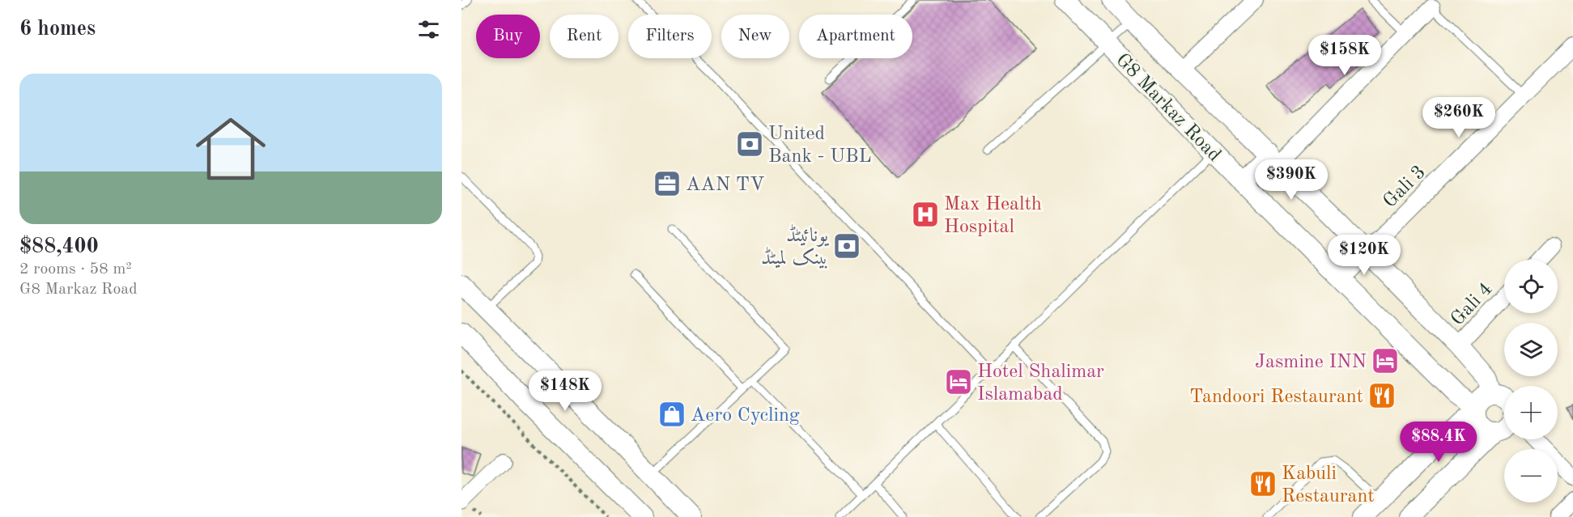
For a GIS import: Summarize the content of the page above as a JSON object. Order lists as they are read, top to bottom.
{
  "streets": {
    "street": ["G8 Markaz Road", "Gali 3", "Gali 4"]
  },
  "crossings": [
    ["G8 Markaz Road", "Gali 3"],
    ["G8 Markaz Road", "Gali 4"]
  ],
  "places": {
    "bank": ["United Bank - UBL", "یونائیٹڈ بینک لمیٹڈ"],
    "office": ["AAN TV"],
    "hospital": ["Max Health Hospital"],
    "hotel": ["Jasmine INN", "Hotel Shalimar Islamabad"],
    "restaurant": ["Tandoori Restaurant", "Kabuli Restaurant"],
    "shop": ["Aero Cycling"]
  },
  "page": {
    "heading": "6 homes",
    "chip": [
      "Buy",
      "Rent",
      "Filters",
      "New",
      "Apartment"
    ],
    "price": [
      "$158K",
      "$260K",
      "$390K",
      "$120K",
      "$148K",
      "$88.4K"
    ],
    "list": [
      {
        "name": "$88,400",
        "note": "2 rooms · 58 m² · G8 Markaz Road"
      }
    ],
    "map_buttons": ["+", "−"]
  }
}
